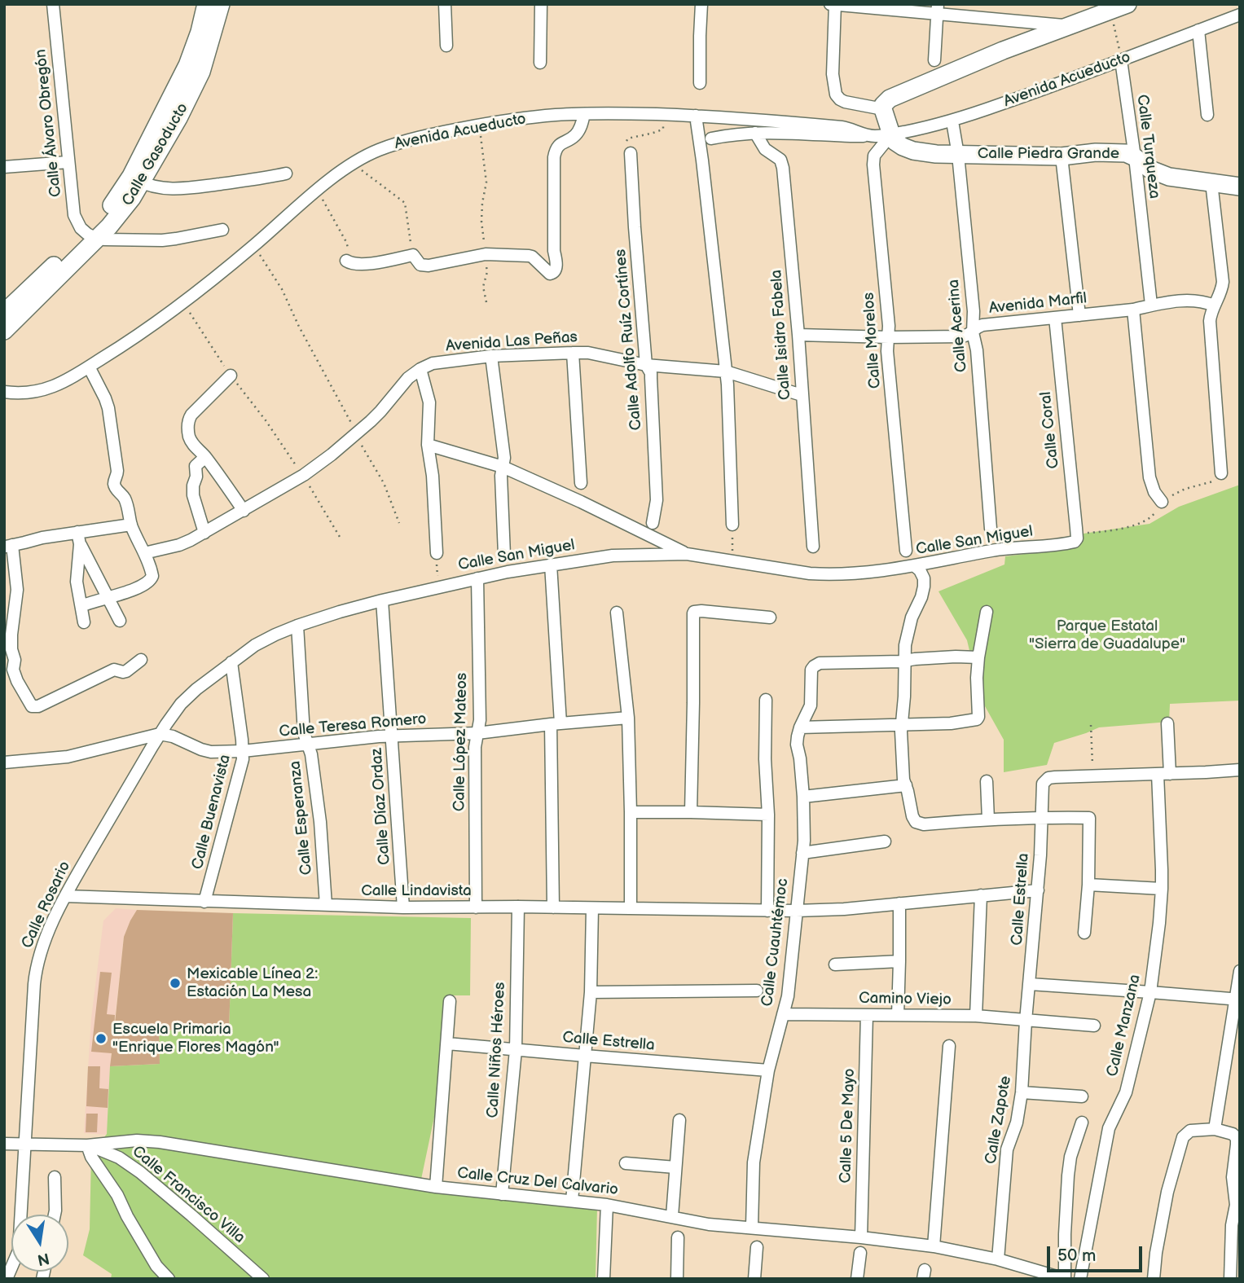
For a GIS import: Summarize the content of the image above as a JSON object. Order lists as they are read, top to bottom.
{
  "streets": {
    "main road": ["Calle Piedra Grande", "Calle Gasoducto"],
    "street": [
      "Avenida Acueducto",
      "Calle Álvaro Obregón",
      "Calle Turqueza",
      "Avenida Marfil",
      "Calle Acerina",
      "Calle Isidro Fabela",
      "Calle Adolfo Ruíz Cortínes",
      "Calle Morelos",
      "Avenida Las Peñas",
      "Calle Coral",
      "Calle San Miguel",
      "Calle Teresa Romero",
      "Calle López Mateos",
      "Calle Díaz Ordaz",
      "Calle Buenavista",
      "Calle Esperanza",
      "Calle Lindavista",
      "Calle Estrella",
      "Calle Rosario",
      "Calle Cuauhtémoc",
      "Camino Viejo",
      "Calle Manzana",
      "Calle Niños Héroes",
      "Calle Zapote",
      "Calle 5 De Mayo",
      "Calle Cruz Del Calvario",
      "Calle Francisco Villa"
    ]
  },
  "crossings": [
    ["Avenida Acueducto", "Calle Turqueza"],
    ["Avenida Acueducto", "Calle Piedra Grande"],
    ["Avenida Acueducto", "Calle Acerina"],
    ["Avenida Acueducto", "Calle Morelos"],
    ["Calle Álvaro Obregón", "Calle Gasoducto"],
    ["Calle Turqueza", "Calle Piedra Grande"],
    ["Calle Turqueza", "Avenida Marfil"],
    ["Calle Piedra Grande", "Calle Acerina"],
    ["Calle Piedra Grande", "Calle Morelos"],
    ["Avenida Marfil", "Calle Acerina"],
    ["Avenida Marfil", "Calle Isidro Fabela"],
    ["Avenida Marfil", "Calle Morelos"],
    ["Avenida Marfil", "Calle Coral"],
    ["Calle Isidro Fabela", "Avenida Las Peñas"],
    ["Calle Adolfo Ruíz Cortínes", "Avenida Las Peñas"],
    ["Calle Coral", "Calle San Miguel"],
    ["Calle San Miguel", "Calle Teresa Romero"],
    ["Calle San Miguel", "Calle López Mateos"],
    ["Calle San Miguel", "Calle Díaz Ordaz"],
    ["Calle San Miguel", "Calle Buenavista"],
    ["Calle San Miguel", "Calle Esperanza"],
    ["Calle San Miguel", "Calle Rosario"],
    ["Calle Teresa Romero", "Calle López Mateos"],
    ["Calle Teresa Romero", "Calle Díaz Ordaz"],
    ["Calle Teresa Romero", "Calle Buenavista"],
    ["Calle Teresa Romero", "Calle Esperanza"],
    ["Calle Teresa Romero", "Calle Rosario"],
    ["Calle López Mateos", "Calle Lindavista"],
    ["Calle Díaz Ordaz", "Calle Lindavista"],
    ["Calle Buenavista", "Calle Lindavista"],
    ["Calle Esperanza", "Calle Lindavista"],
    ["Calle Lindavista", "Calle Estrella"],
    ["Calle Lindavista", "Calle Rosario"],
    ["Calle Lindavista", "Calle Cuauhtémoc"],
    ["Calle Lindavista", "Calle Niños Héroes"],
    ["Calle Estrella", "Calle Cuauhtémoc"],
    ["Calle Estrella", "Camino Viejo"],
    ["Calle Estrella", "Calle Niños Héroes"],
    ["Calle Estrella", "Calle Zapote"],
    ["Calle Rosario", "Calle Cruz Del Calvario"],
    ["Calle Cuauhtémoc", "Camino Viejo"],
    ["Calle Cuauhtémoc", "Calle Cruz Del Calvario"],
    ["Camino Viejo", "Calle Zapote"],
    ["Camino Viejo", "Calle 5 De Mayo"],
    ["Calle Niños Héroes", "Calle Cruz Del Calvario"],
    ["Calle Zapote", "Calle Cruz Del Calvario"],
    ["Calle 5 De Mayo", "Calle Cruz Del Calvario"],
    ["Calle Cruz Del Calvario", "Calle Francisco Villa"]
  ],
  "parks": ["Parque Estatal \"Sierra de Guadalupe\""],
  "places": ["Mexicable Línea 2: Estación La Mesa", "Escuela Primaria \"Enrique Flores Magón\""],
  "scale_bar": "50 m",
  "north": "bottom"
}
